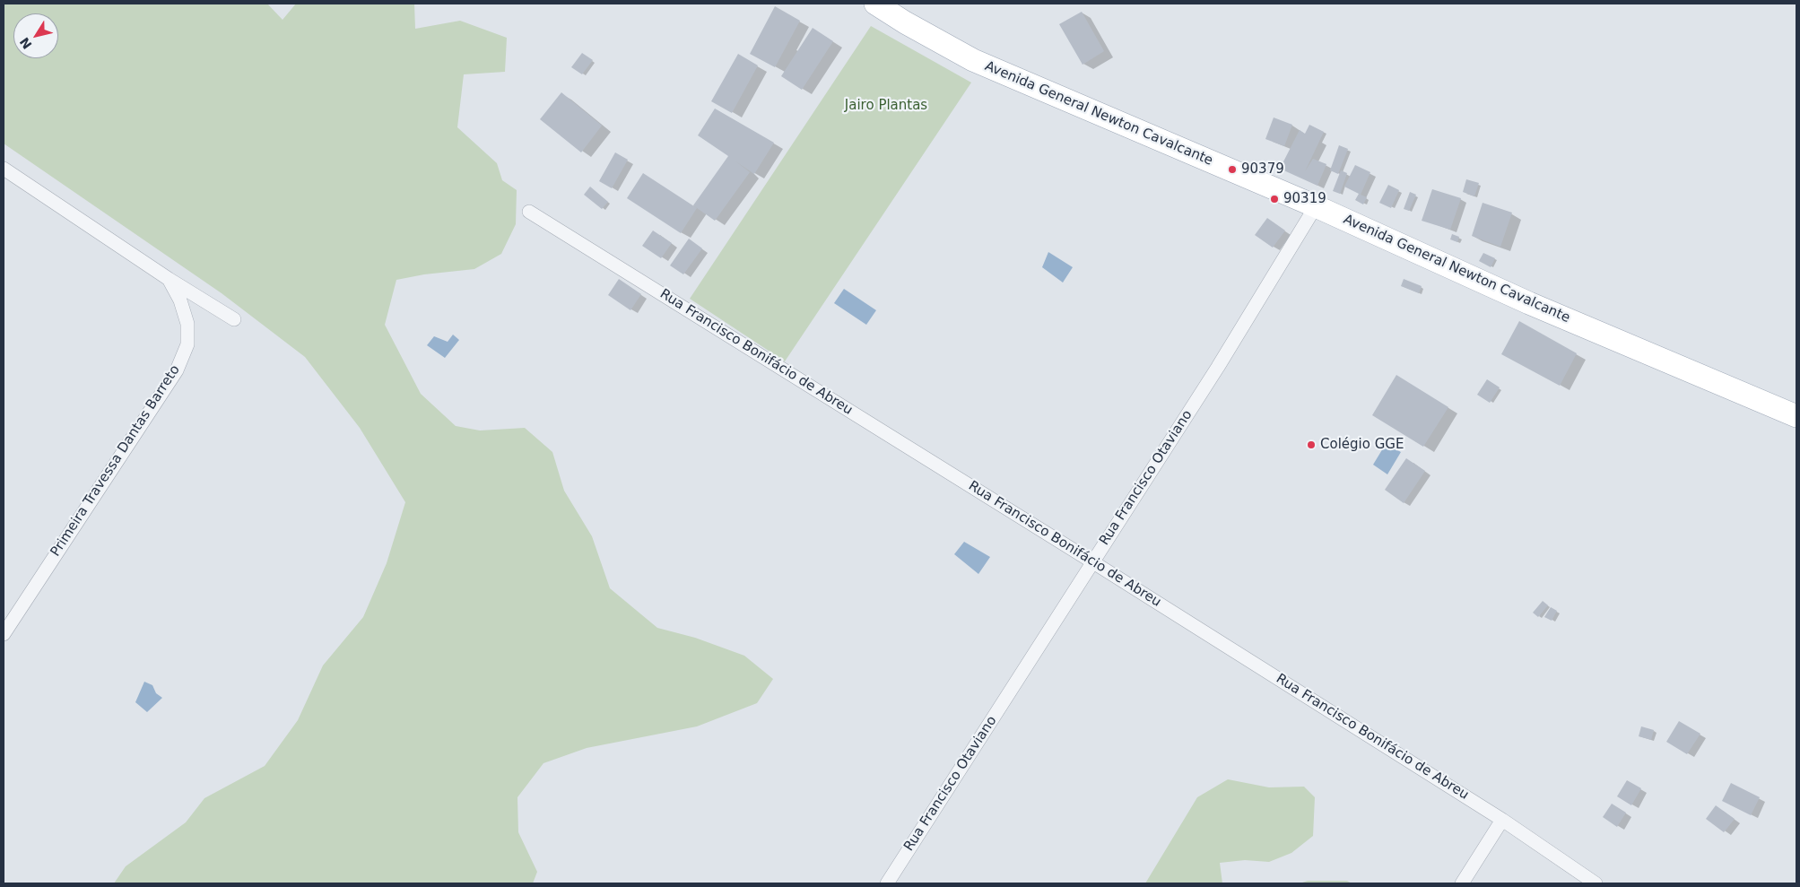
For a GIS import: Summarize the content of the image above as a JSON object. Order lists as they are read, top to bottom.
{
  "streets": {
    "main road": ["Avenida General Newton Cavalcante"],
    "street": ["Rua Francisco Bonifácio de Abreu", "Primeira Travessa Dantas Barreto", "Rua Francisco Otaviano"]
  },
  "crossings": [
    ["Avenida General Newton Cavalcante", "Rua Francisco Otaviano"],
    ["Rua Francisco Bonifácio de Abreu", "Rua Francisco Otaviano"]
  ],
  "parks": ["Jairo Plantas"],
  "places": ["90379", "90319", "Colégio GGE"],
  "north": "bottom left"
}
